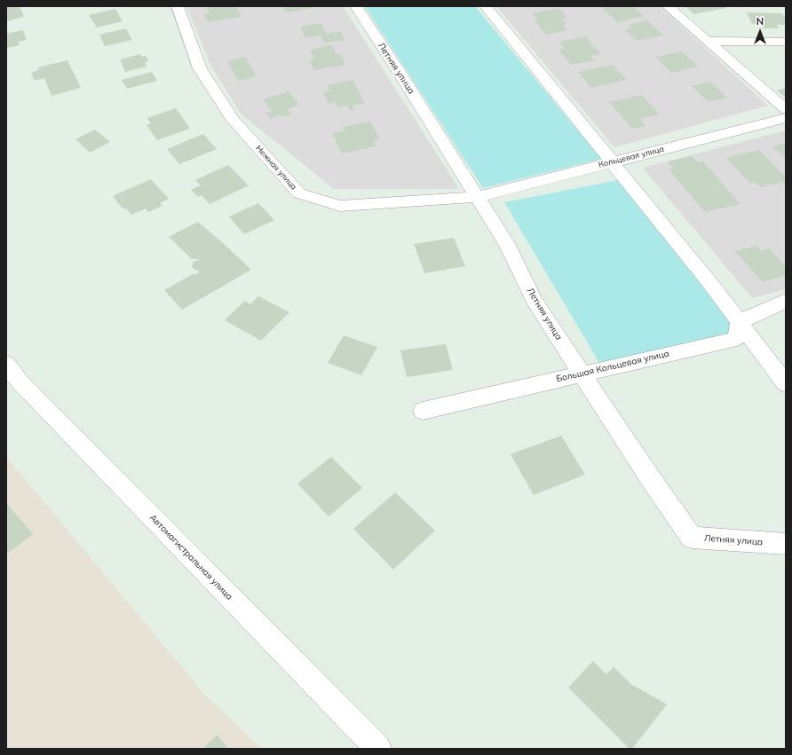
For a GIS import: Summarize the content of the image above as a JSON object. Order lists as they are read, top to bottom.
{
  "streets": {
    "street": [
      "Летняя улица",
      "Кольцевая улица",
      "Нежная улица",
      "Большая Кольцевая улица",
      "Автомагистральная улица"
    ]
  },
  "crossings": [
    ["Летняя улица", "Кольцевая улица"],
    ["Летняя улица", "Нежная улица"],
    ["Летняя улица", "Большая Кольцевая улица"],
    ["Кольцевая улица", "Нежная улица"]
  ],
  "north": "top"
}
